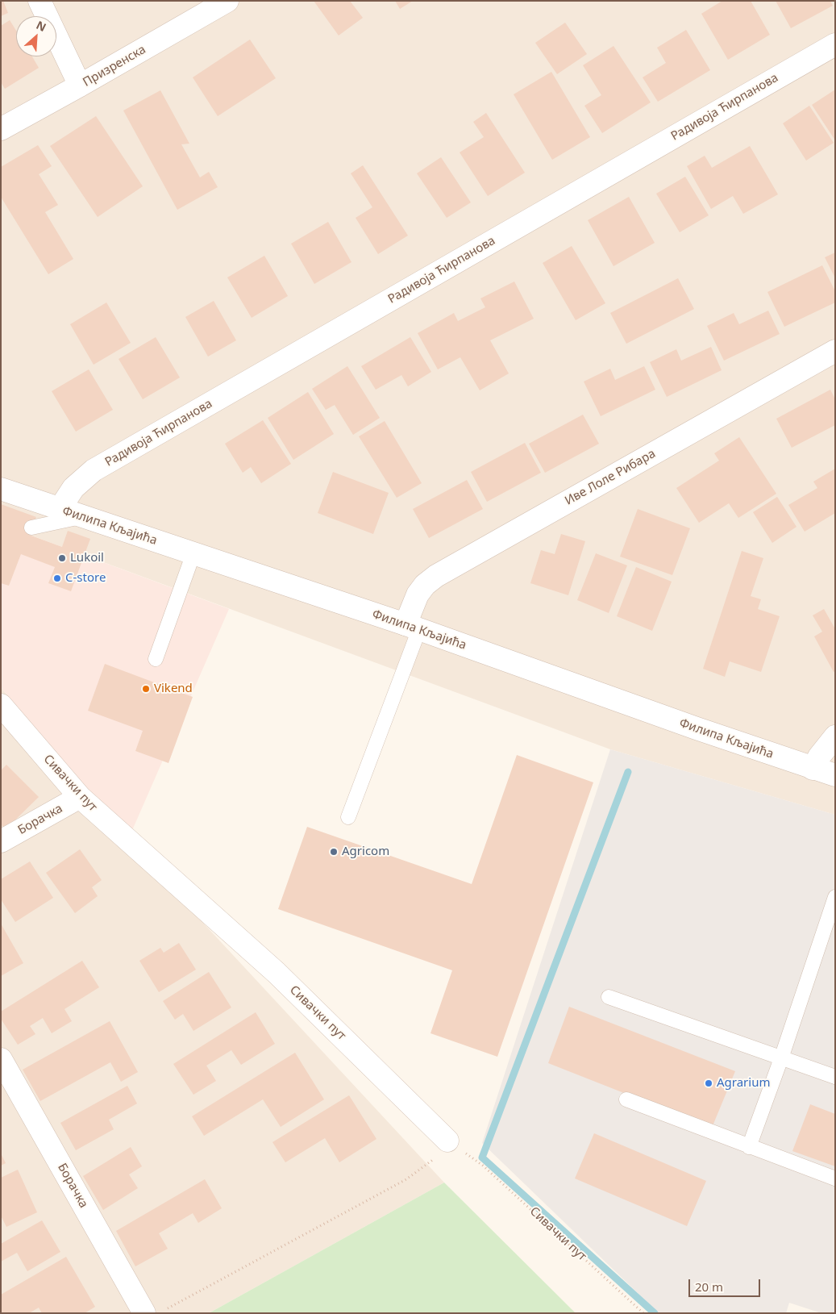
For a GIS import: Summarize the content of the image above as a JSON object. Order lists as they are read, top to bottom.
{
  "streets": {
    "street": [
      "Призренска",
      "Радивоја Ћирпанова",
      "Иве Лоле Рибара",
      "Филипа Кљајића",
      "Сивачки пут",
      "Борачка"
    ]
  },
  "crossings": [
    ["Радивоја Ћирпанова", "Филипа Кљајића"],
    ["Иве Лоле Рибара", "Филипа Кљајића"],
    ["Сивачки пут", "Борачка"]
  ],
  "places": [
    "Lukoil",
    "C-store",
    "Vikend",
    "Agricom",
    "Agrarium"
  ],
  "scale_bar": "20 m",
  "north": "top right"
}
